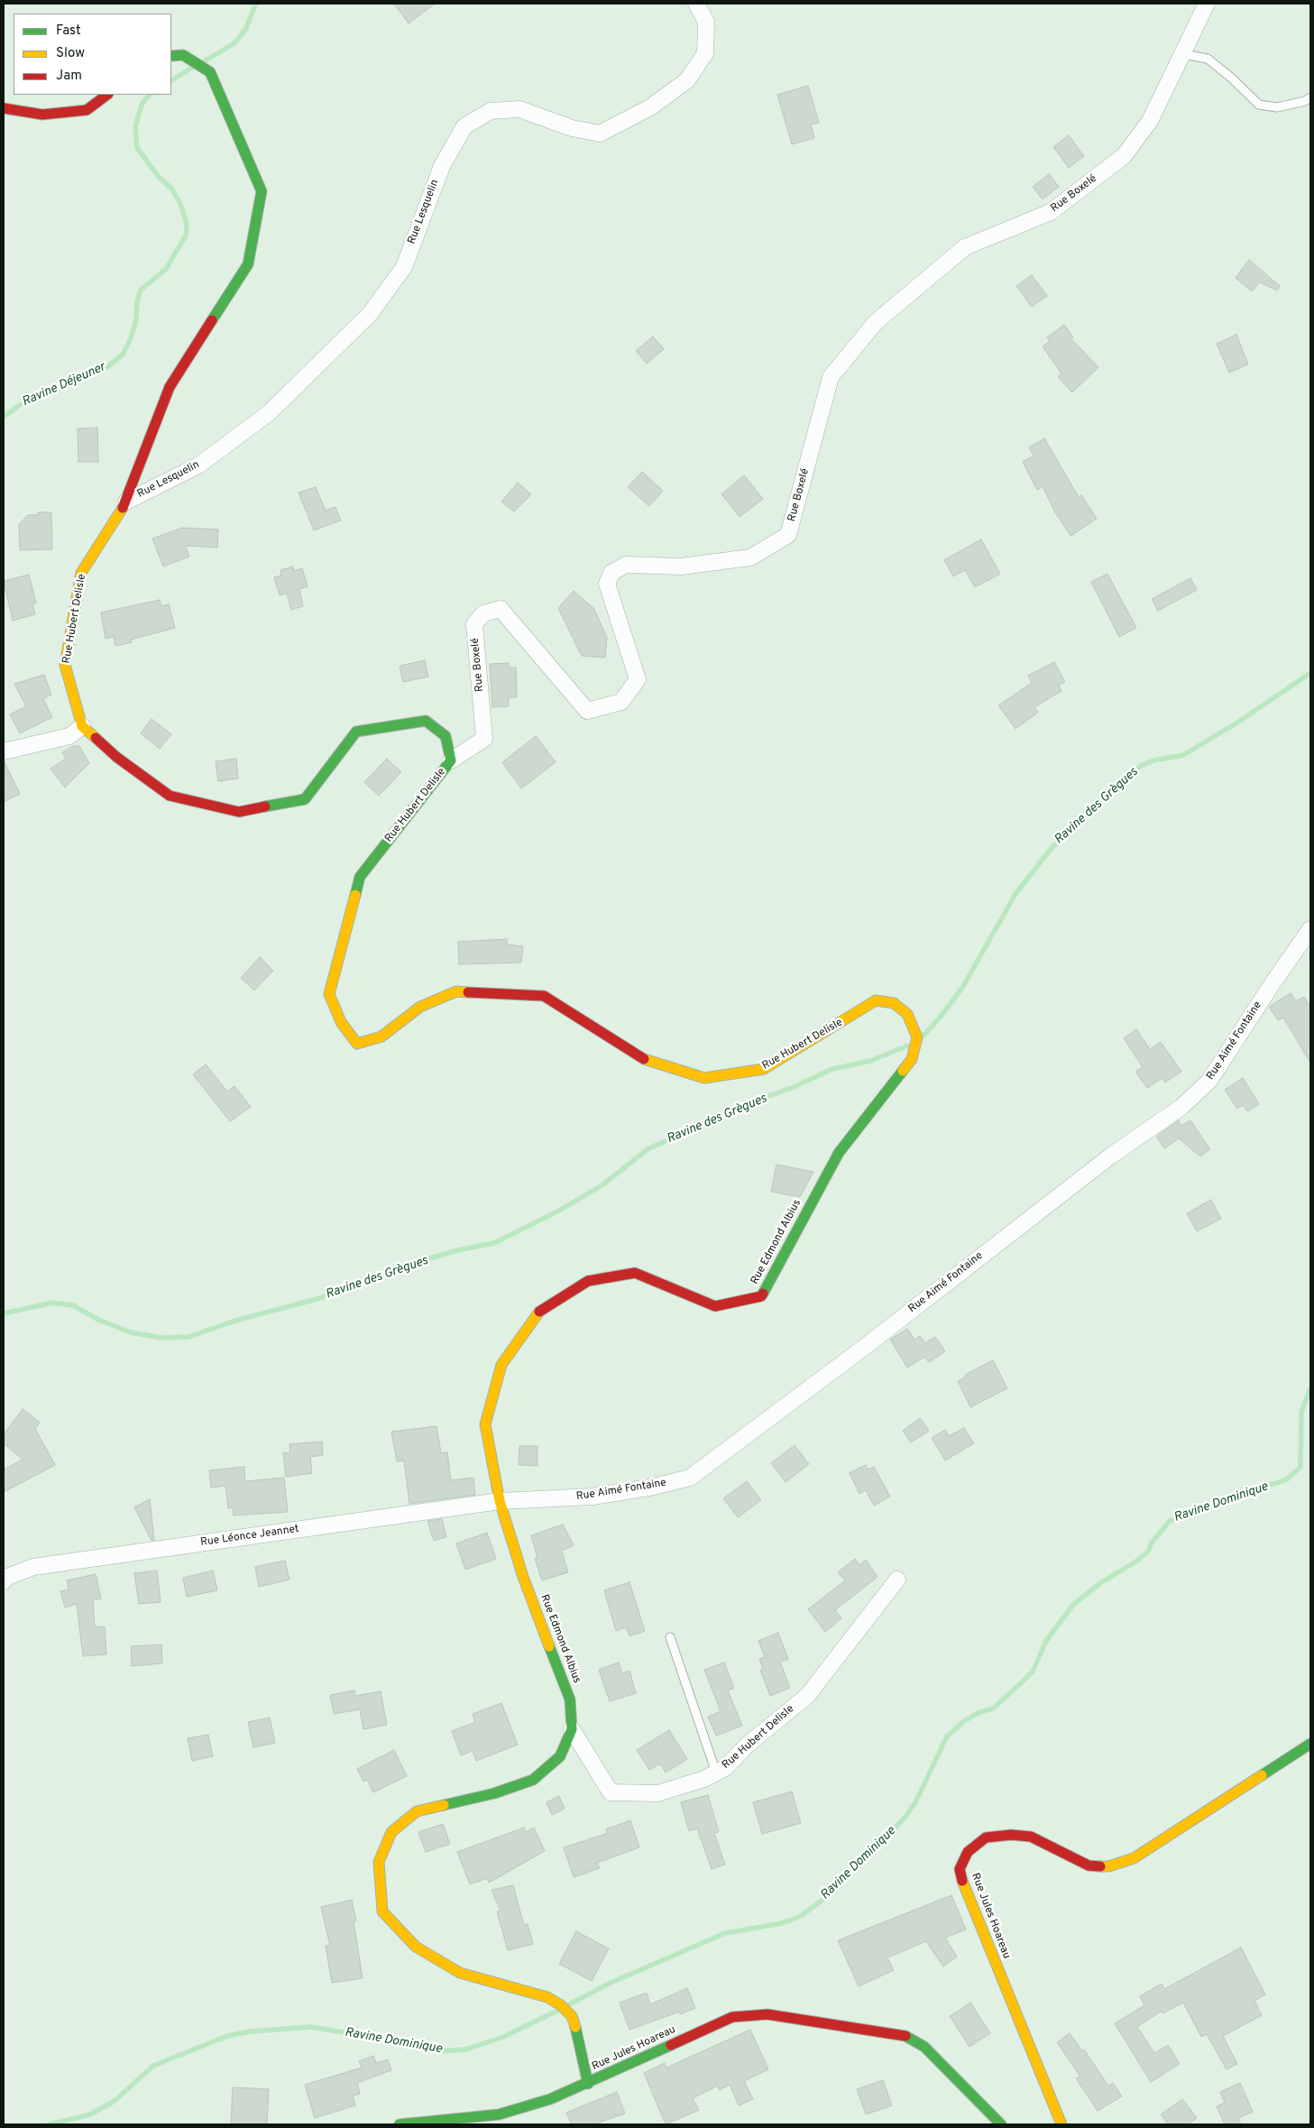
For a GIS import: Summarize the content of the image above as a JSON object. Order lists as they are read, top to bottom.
{
  "streets": {
    "main road": ["Rue Hubert Delisle", "Rue Edmond Albius", "Rue Jules Hoareau"],
    "street": [
      "Rue Boxelé",
      "Rue Lesquelin",
      "Rue Aimé Fontaine",
      "Rue Léonce Jeannet"
    ]
  },
  "crossings": [
    ["Rue Boxelé", "Rue Hubert Delisle"],
    ["Rue Lesquelin", "Rue Hubert Delisle"],
    ["Rue Hubert Delisle", "Rue Edmond Albius"],
    ["Rue Aimé Fontaine", "Rue Edmond Albius"],
    ["Rue Aimé Fontaine", "Rue Léonce Jeannet"],
    ["Rue Edmond Albius", "Rue Léonce Jeannet"],
    ["Rue Edmond Albius", "Rue Jules Hoareau"]
  ],
  "water": ["Ravine Déjeuner", "Ravine des Grègues", "Ravine Dominique"],
  "legend": ["Fast", "Slow", "Jam"]
}
